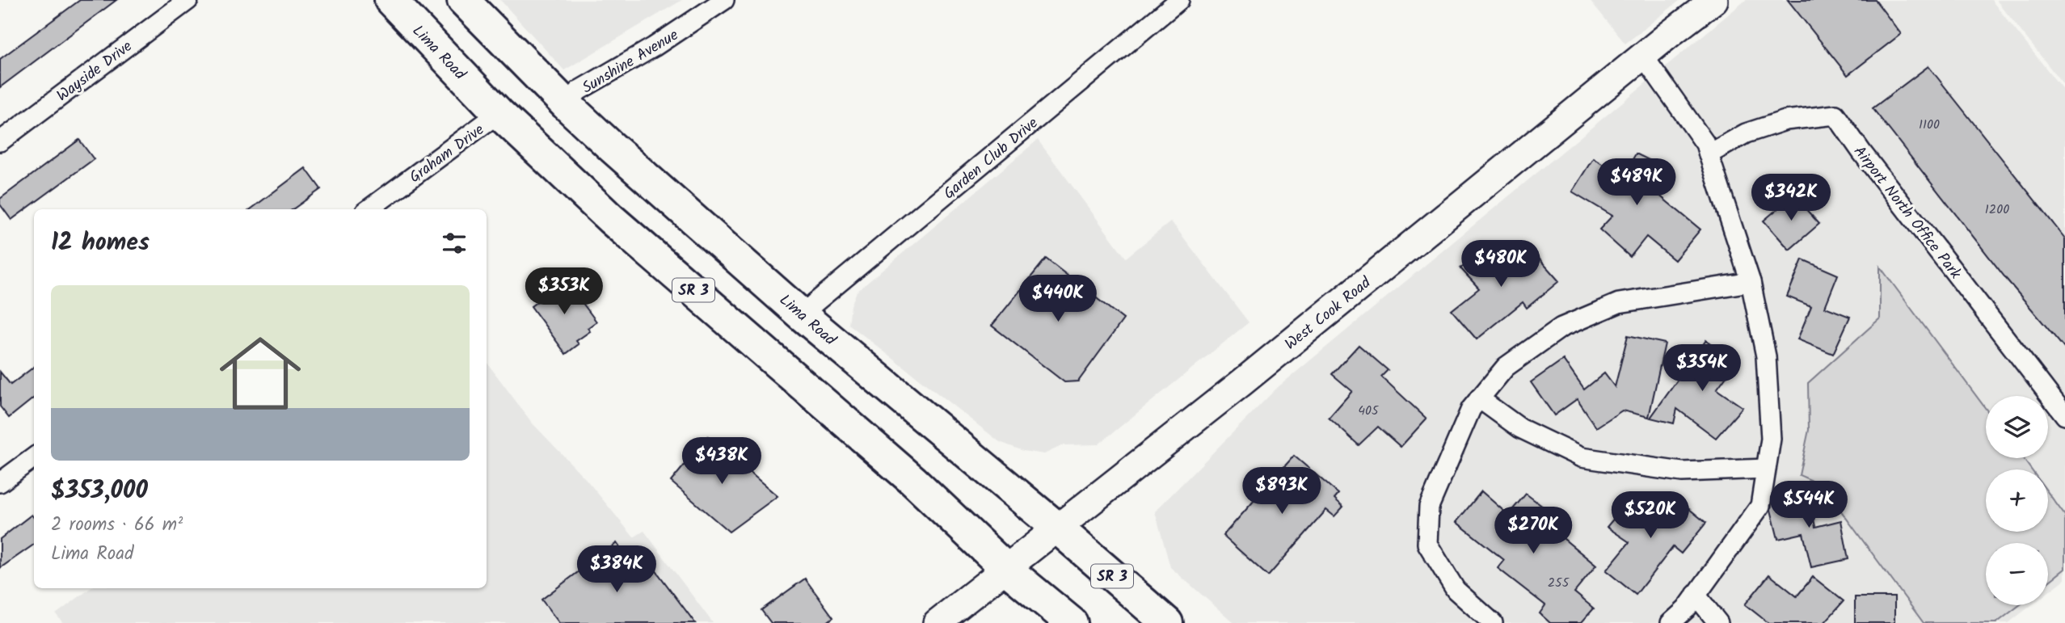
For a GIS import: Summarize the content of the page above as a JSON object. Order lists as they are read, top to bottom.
{
  "streets": {
    "highway": ["Lima Road", "SR 3"],
    "main road": ["West Cook Road"],
    "street": [
      "Sunshine Avenue",
      "Wayside Drive",
      "Graham Drive",
      "Garden Club Drive",
      "Airport North Office Park"
    ]
  },
  "crossings": [
    ["Lima Road", "Sunshine Avenue"],
    ["Lima Road", "Graham Drive"],
    ["Lima Road", "Garden Club Drive"],
    ["Lima Road", "West Cook Road"]
  ],
  "house_numbers": [
    "1100",
    "1200",
    "405",
    "255"
  ],
  "page": {
    "price": [
      "$489K",
      "$342K",
      "$480K",
      "$353K",
      "$440K",
      "$354K",
      "$438K",
      "$893K",
      "$544K",
      "$520K",
      "$270K",
      "$384K"
    ],
    "heading": "12 homes",
    "list": [
      {
        "name": "$353,000",
        "note": "2 rooms · 66 m² · Lima Road"
      }
    ],
    "map_buttons": ["+", "−"]
  }
}
